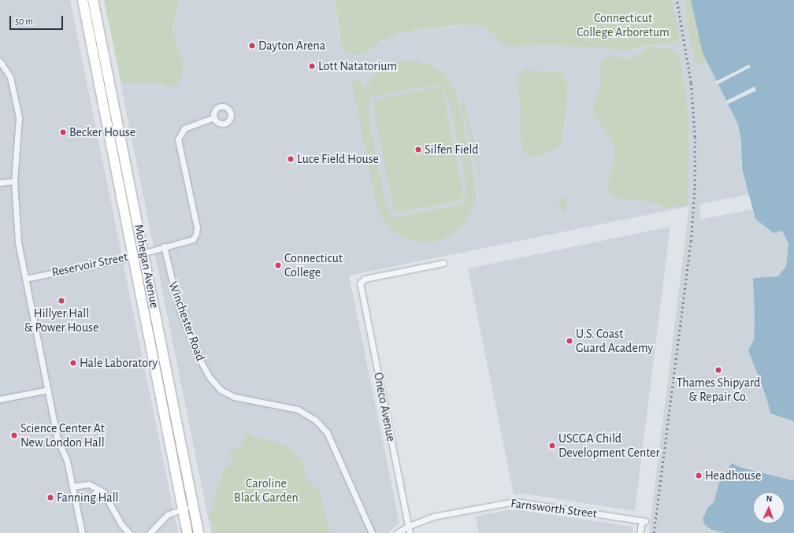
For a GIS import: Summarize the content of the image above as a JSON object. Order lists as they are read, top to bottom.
{
  "streets": {
    "highway": ["Mohegan Avenue"],
    "street": [
      "Reservoir Street",
      "Winchester Road",
      "Oneco Avenue",
      "Farnsworth Street"
    ]
  },
  "crossings": [
    ["Reservoir Street", "Mohegan Avenue"],
    ["Reservoir Street", "Winchester Road"],
    ["Oneco Avenue", "Farnsworth Street"]
  ],
  "parks": ["Connecticut College Arboretum", "Caroline Black Garden"],
  "places": [
    "Dayton Arena",
    "Lott Natatorium",
    "Becker House",
    "Silfen Field",
    "Luce Field House",
    "Connecticut College",
    "Hillyer Hall & Power House",
    "U.S. Coast Guard Academy",
    "Hale Laboratory",
    "Thames Shipyard & Repair Co.",
    "Science Center At New London Hall",
    "USCGA Child Development Center",
    "Headhouse",
    "Fanning Hall"
  ],
  "scale_bar": "50 m",
  "north": "top"
}
